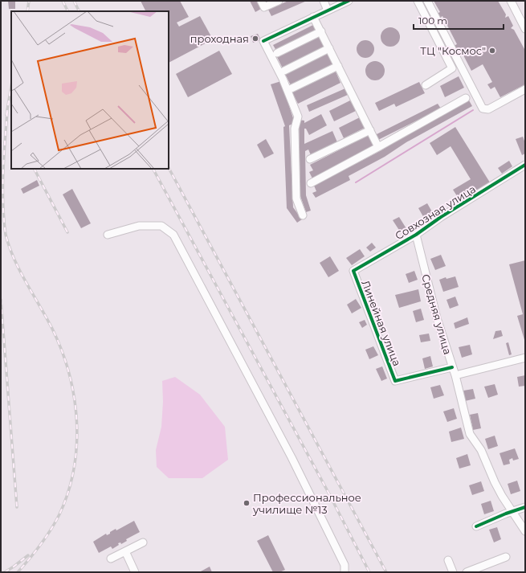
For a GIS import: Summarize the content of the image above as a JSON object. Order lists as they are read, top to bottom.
{
  "streets": {
    "street": ["Совхозная улица", "Средняя улица", "Линейная улица"]
  },
  "crossings": [
    ["Совхозная улица", "Средняя улица"],
    ["Совхозная улица", "Линейная улица"],
    ["Средняя улица", "Линейная улица"]
  ],
  "places": ["проходная", "ТЦ \"Космос\"", "Профессиональное училище №13"],
  "scale_bar": "100 m"
}
